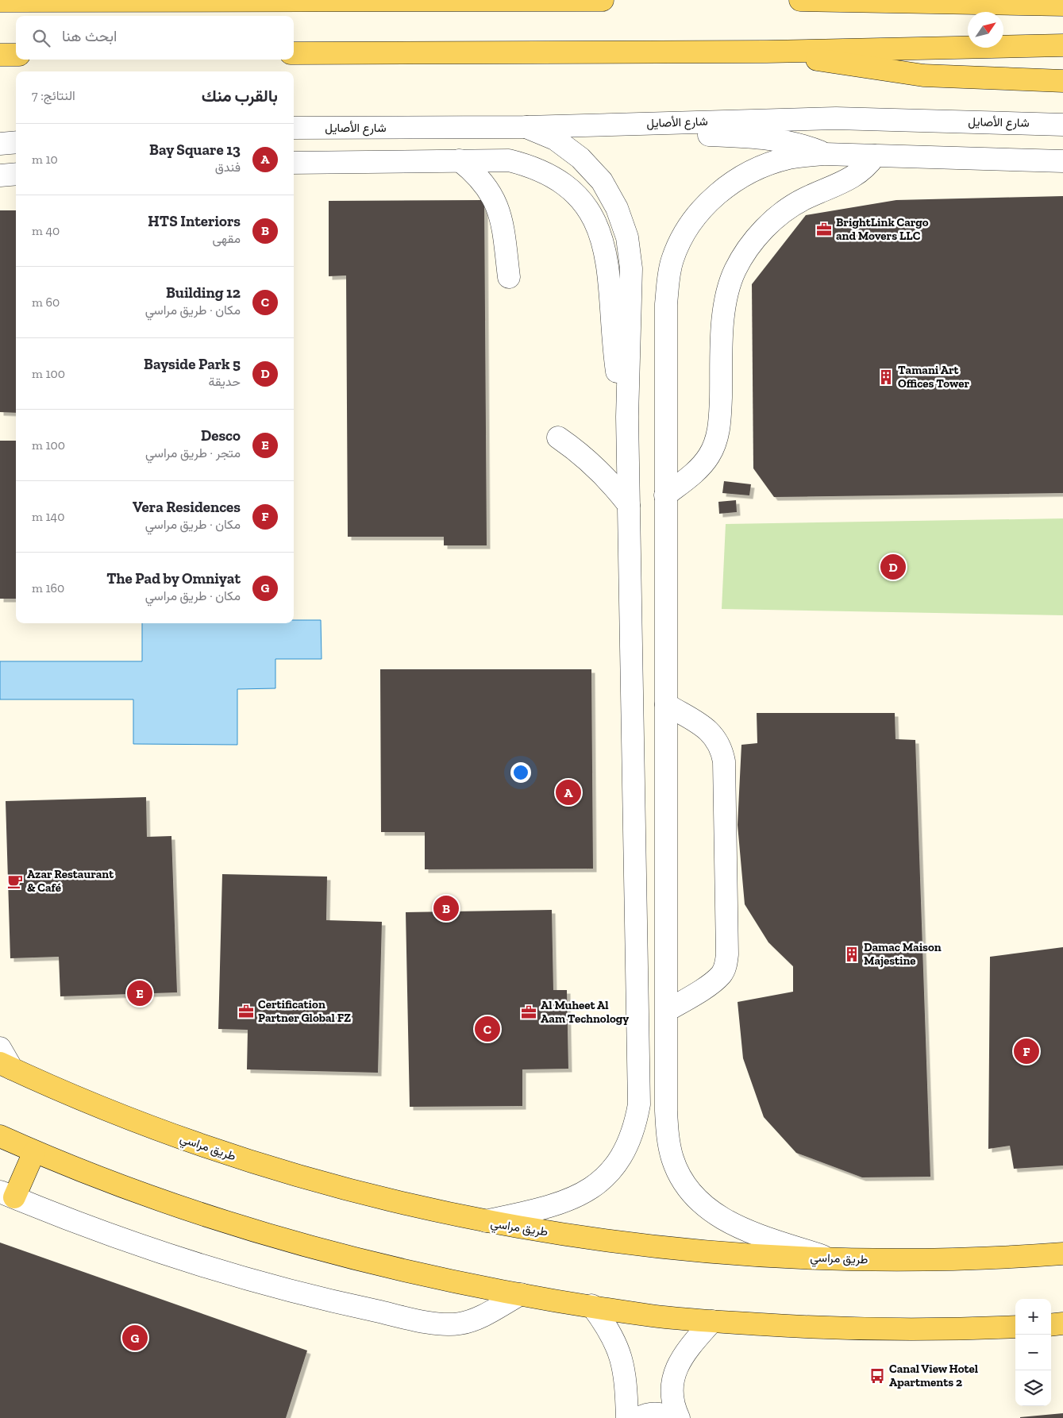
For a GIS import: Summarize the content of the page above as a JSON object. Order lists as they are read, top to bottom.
{
  "streets": {
    "main road": ["طريق مراسي"],
    "street": ["شارع الأصايل"]
  },
  "places": {
    "office": ["BrightLink Cargo and Movers LLC", "Certification Partner Global FZ", "Al Muheet Al Aam Technology"],
    "building": ["Tamani Art Offices Tower", "Damac Maison Majestine"],
    "cafe": ["Azar Restaurant & Café"],
    "bus stop": ["Canal View Hotel Apartments 2"]
  },
  "north": "top right",
  "page": {
    "search": "ابحث هنا",
    "heading": ["بالقرب منك", "النتائج: 7"],
    "list": [
      {
        "mark": "A",
        "name": "Bay Square 13",
        "note": "فندق",
        "value": "10 m"
      },
      {
        "mark": "B",
        "name": "HTS Interiors",
        "note": "مقهى",
        "value": "40 m"
      },
      {
        "mark": "C",
        "name": "Building 12",
        "note": "مكان · طريق مراسي",
        "value": "60 m"
      },
      {
        "mark": "D",
        "name": "Bayside Park 5",
        "note": "حديقة",
        "value": "100 m"
      },
      {
        "mark": "E",
        "name": "Desco",
        "note": "متجر · طريق مراسي",
        "value": "100 m"
      },
      {
        "mark": "F",
        "name": "Vera Residences",
        "note": "مكان · طريق مراسي",
        "value": "140 m"
      },
      {
        "mark": "G",
        "name": "The Pad by Omniyat",
        "note": "مكان · طريق مراسي",
        "value": "160 m"
      }
    ],
    "pins": [
      "D",
      "A",
      "B",
      "E",
      "C",
      "F",
      "G"
    ],
    "map_buttons": ["+", "−"]
  }
}
